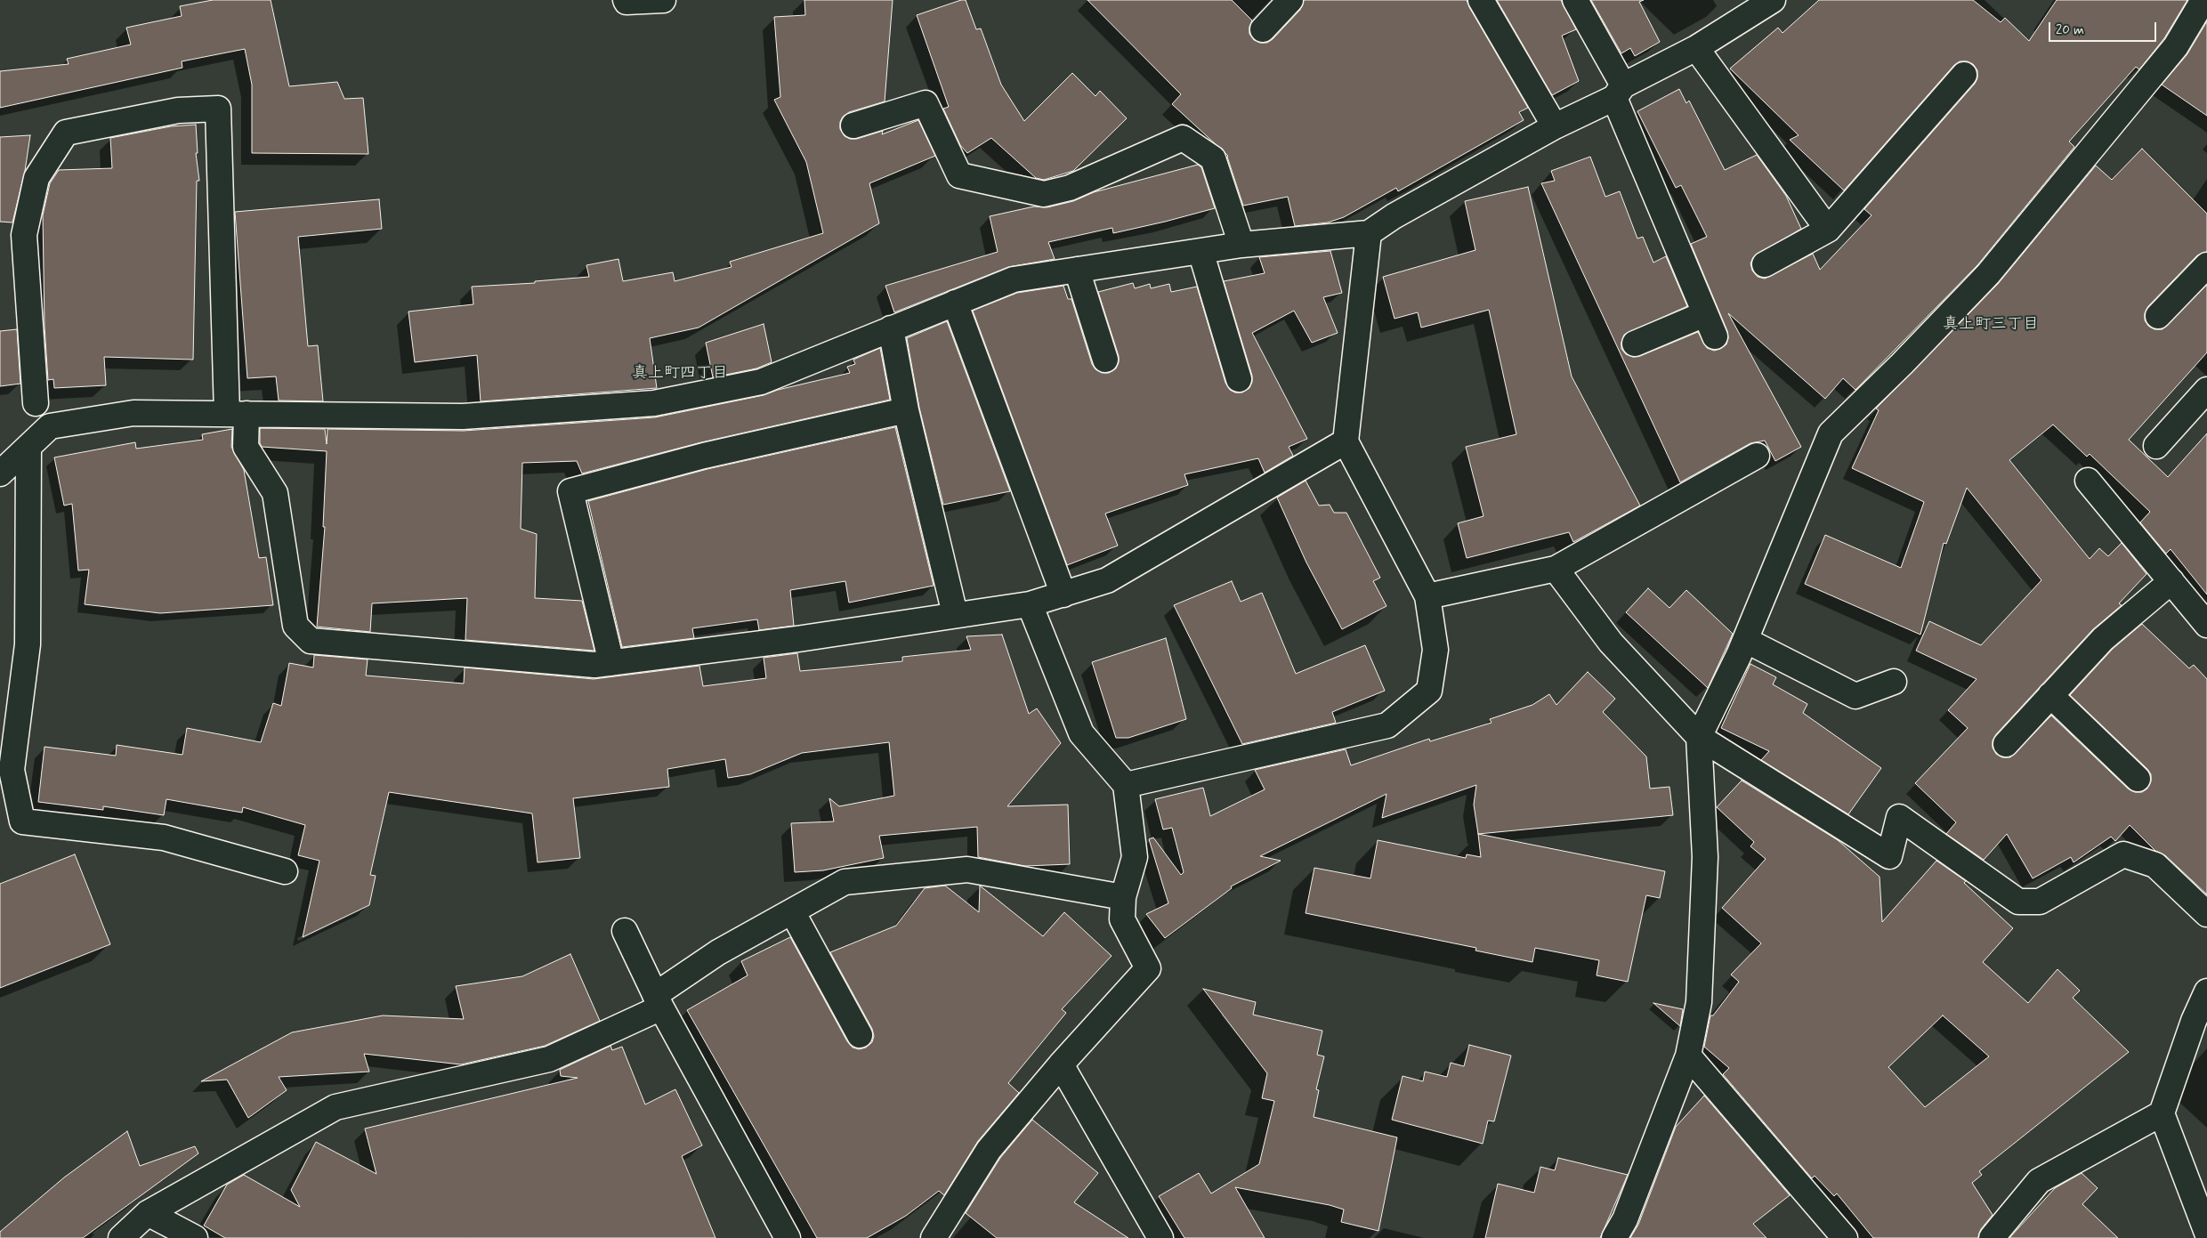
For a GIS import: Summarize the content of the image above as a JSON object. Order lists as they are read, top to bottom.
{
  "districts": ["真上町三丁目", "真上町四丁目"],
  "scale_bar": "20 m"
}
